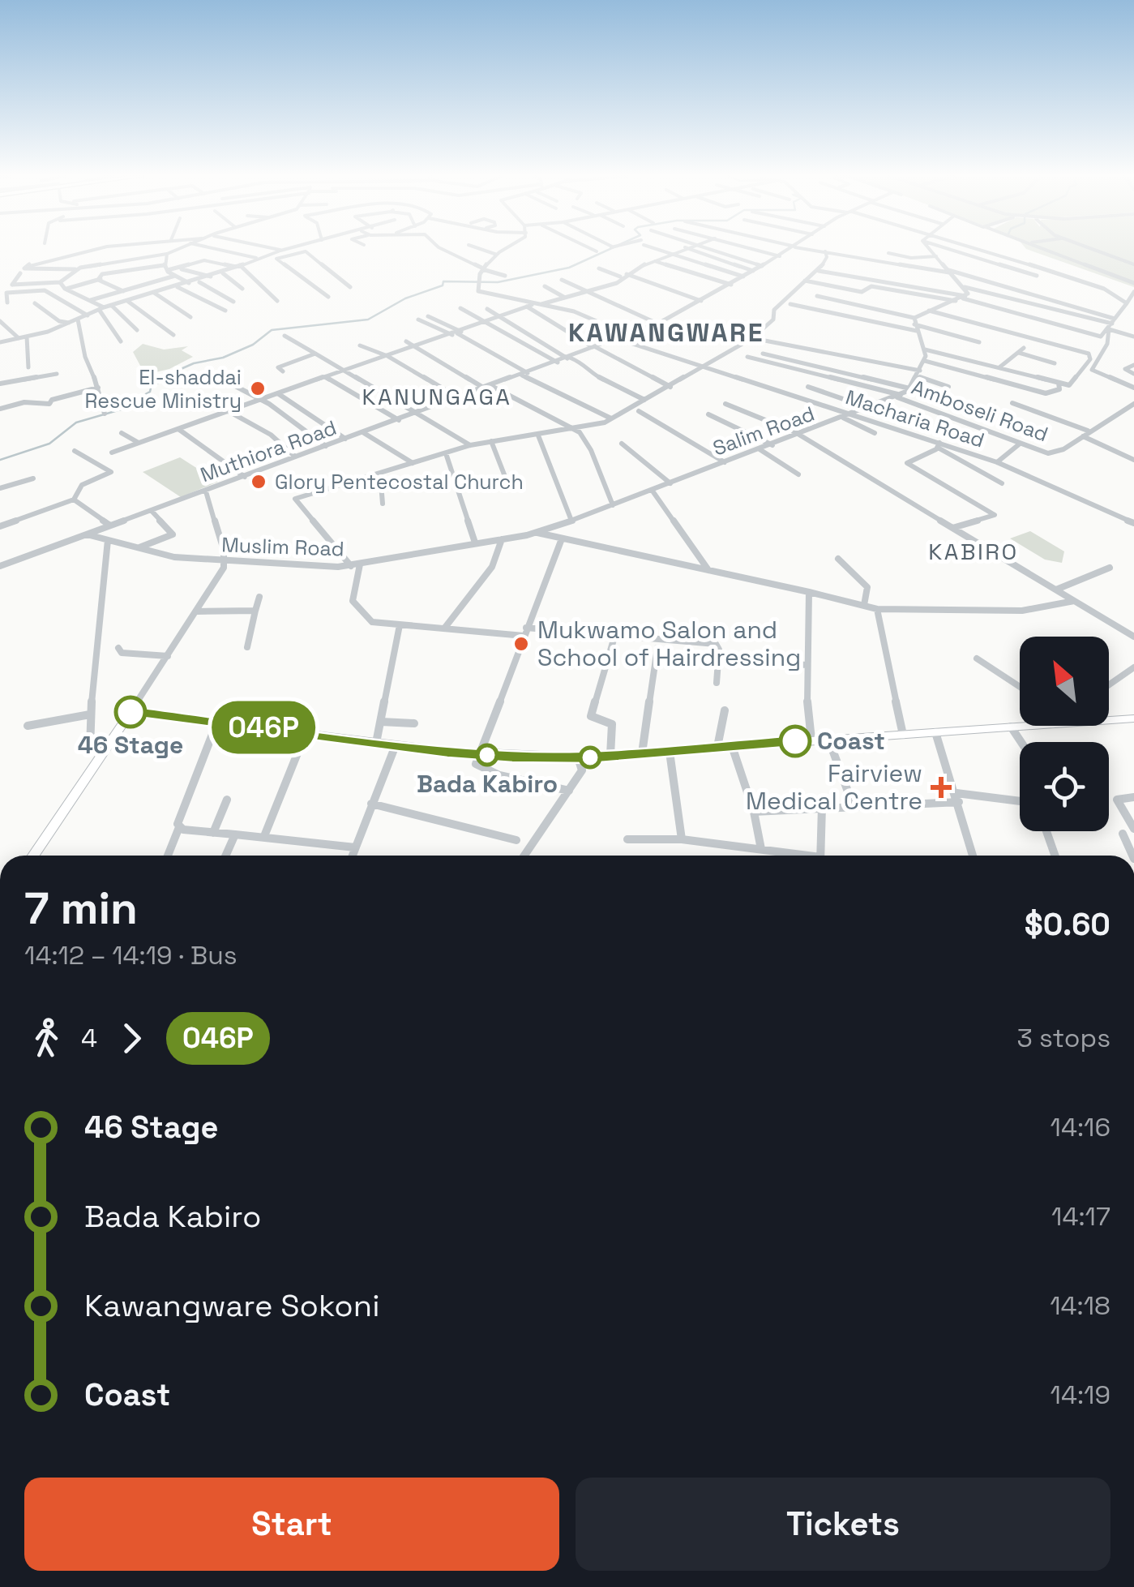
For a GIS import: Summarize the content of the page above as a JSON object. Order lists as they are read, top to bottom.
{
  "streets": {
    "street": [
      "Amboseli Road",
      "Macharia Road",
      "Salim Road",
      "Muthiora Road",
      "Muslim Road"
    ]
  },
  "crossings": [
    ["Amboseli Road", "Salim Road"],
    ["Macharia Road", "Salim Road"],
    ["Macharia Road", "Muthiora Road"],
    ["Salim Road", "Muslim Road"],
    ["Muthiora Road", "Muslim Road"]
  ],
  "districts": ["KAWANGWARE", "KANUNGAGA", "KABIRO"],
  "places": {
    "other": [
      "El-shaddai Rescue Ministry",
      "Glory Pentecostal Church",
      "Mukwamo Salon and School of Hairdressing",
      "46 Stage",
      "Coast",
      "Bada Kabiro"
    ],
    "health": ["Fairview Medical Centre"]
  },
  "lines": ["bus line 046P"],
  "north": "top left",
  "page": {
    "on_map": "046P",
    "heading": ["7 min", "14:12 – 14:19 · Bus", "$0.60"],
    "legs": ["4", "046P", "3 stops"],
    "list": [
      {
        "name": "46 Stage",
        "value": "14:16"
      },
      {
        "name": "Bada Kabiro",
        "value": "14:17"
      },
      {
        "name": "Kawangware Sokoni",
        "value": "14:18"
      },
      {
        "name": "Coast",
        "value": "14:19"
      }
    ],
    "buttons": ["Start", "Tickets"]
  }
}
